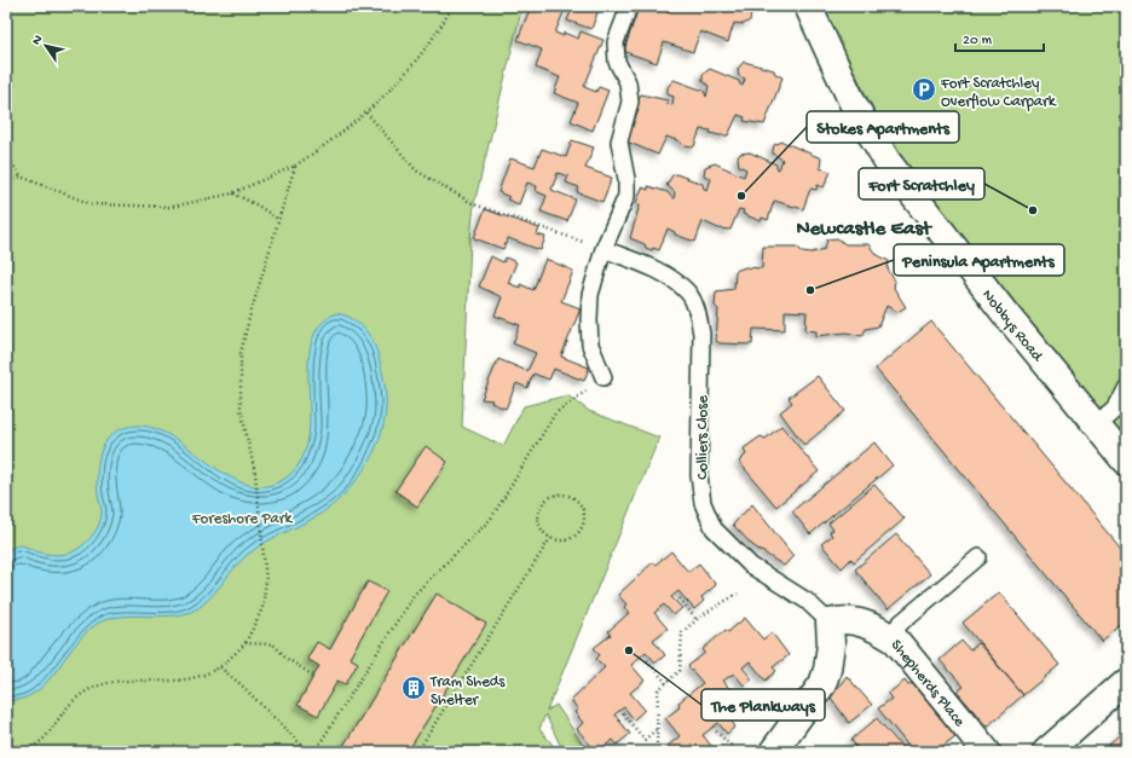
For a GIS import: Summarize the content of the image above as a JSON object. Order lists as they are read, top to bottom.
{
  "streets": {
    "street": ["Nobbys Road", "Shepherds Place"],
    "lane": ["Colliers Close"]
  },
  "crossings": [
    ["Colliers Close", "Shepherds Place"]
  ],
  "districts": ["Newcastle East"],
  "parks": ["Foreshore Park"],
  "places": {
    "parking": ["Fort Scratchley Overflow Carpark"],
    "other": [
      "Stokes Apartments",
      "Fort Scratchley",
      "Peninsula Apartments",
      "The Plankways"
    ],
    "building": ["Tram Sheds Shelter"]
  },
  "scale_bar": "20 m",
  "north": "top left"
}
